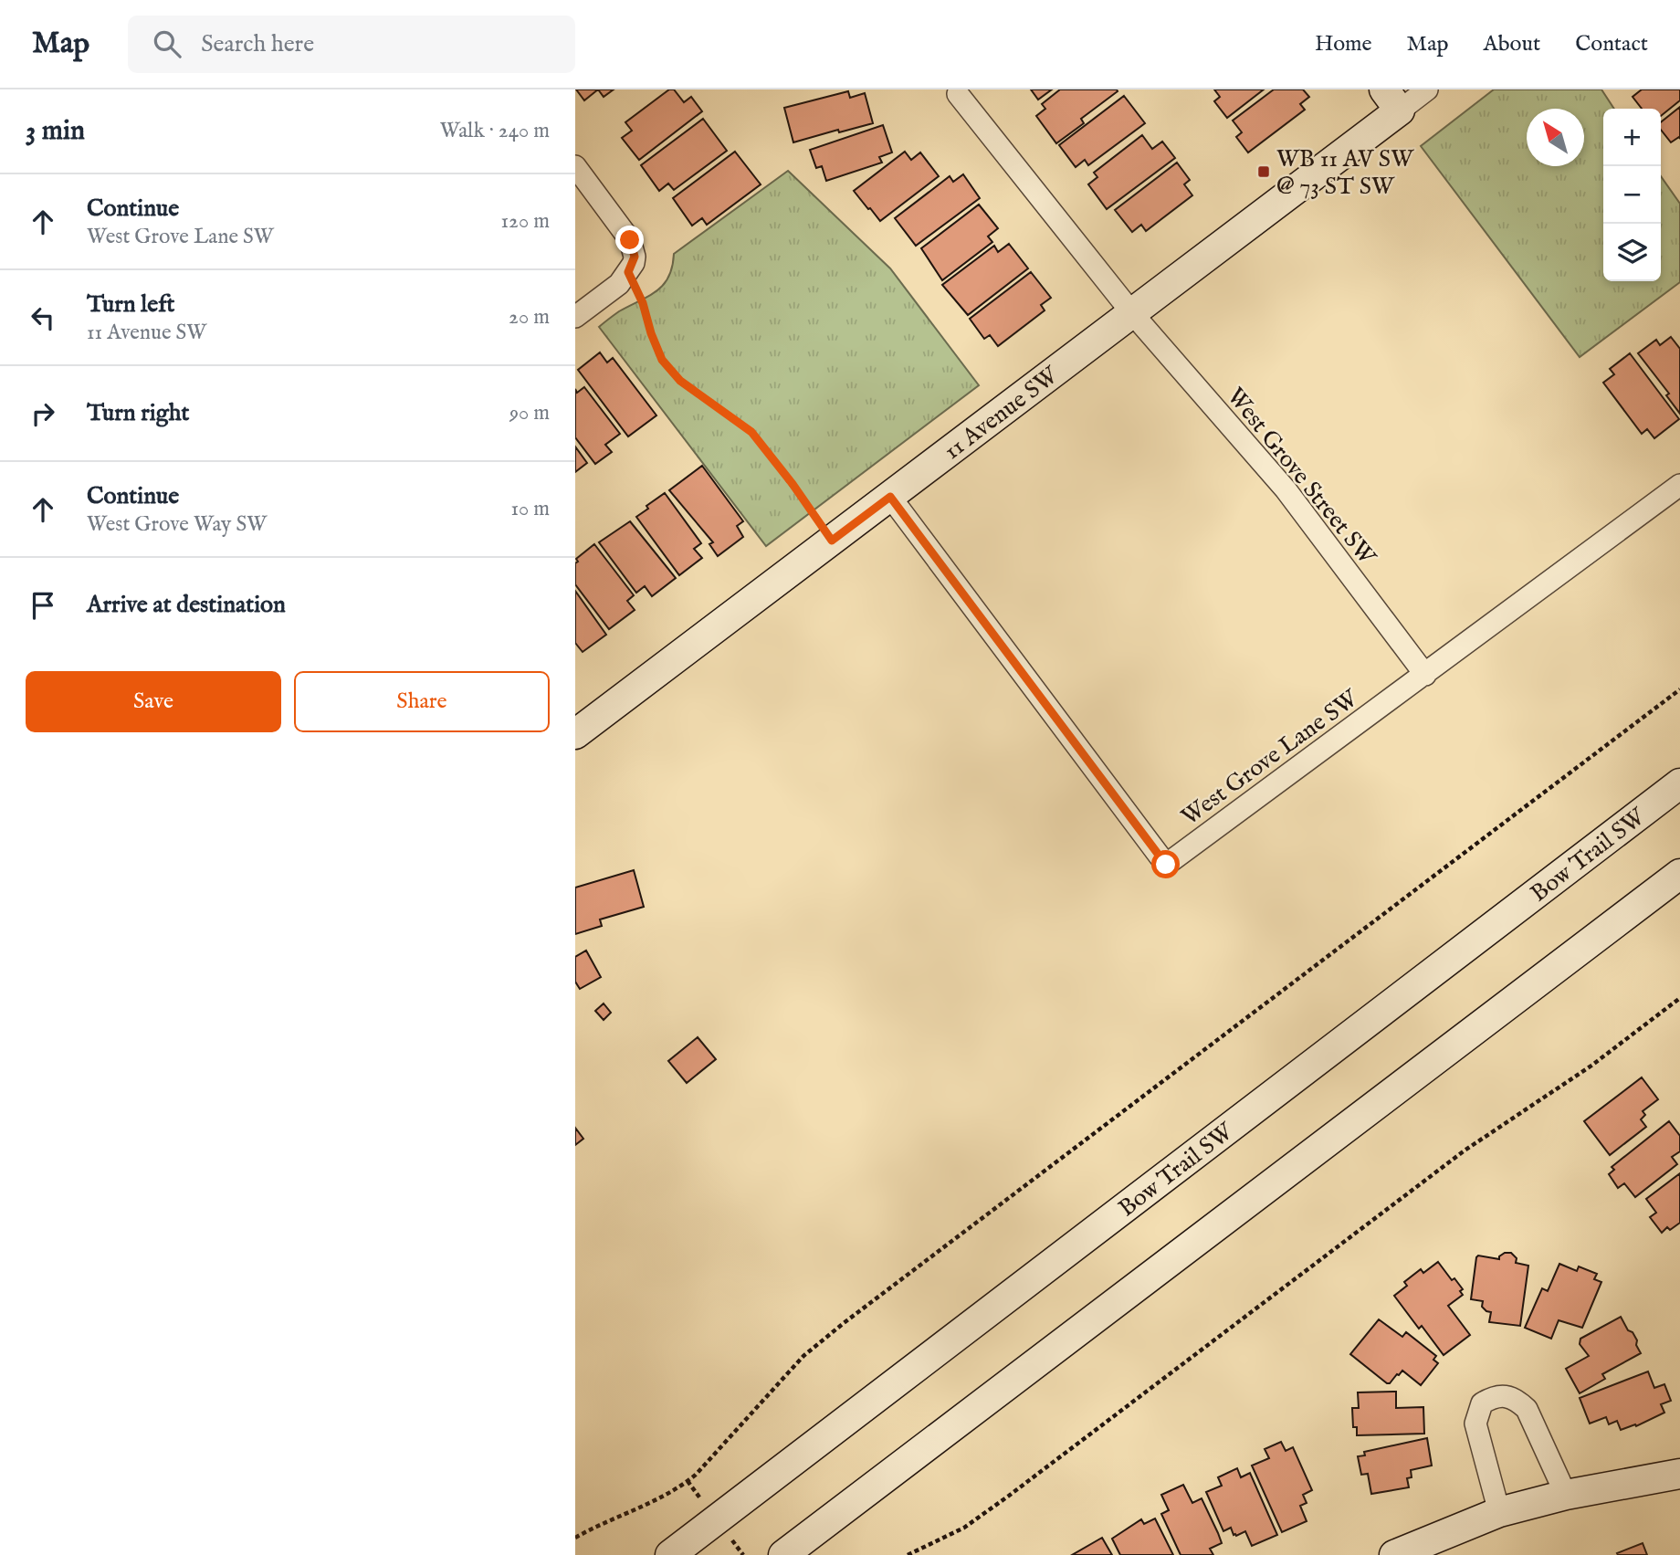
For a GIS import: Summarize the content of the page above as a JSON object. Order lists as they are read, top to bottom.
{
  "streets": {
    "main road": ["11 Avenue SW", "Bow Trail SW"],
    "street": ["West Grove Street SW", "West Grove Lane SW"]
  },
  "crossings": [
    ["11 Avenue SW", "West Grove Street SW"],
    ["11 Avenue SW", "West Grove Lane SW"],
    ["West Grove Street SW", "West Grove Lane SW"]
  ],
  "places": {
    "transit": ["WB 11 AV SW @ 73 ST SW"]
  },
  "north": "top left",
  "page": {
    "header": "Map",
    "search": "Search here",
    "nav": [
      "Home",
      "Map",
      "About",
      "Contact"
    ],
    "heading": ["3 min", "Walk · 240 m"],
    "map_buttons": ["+", "−"],
    "list": [
      ["Continue", "West Grove Lane SW", "120 m"],
      ["Turn left", "11 Avenue SW", "20 m"],
      ["Turn right", "90 m"],
      ["Continue", "West Grove Way SW", "10 m"],
      "Arrive at destination"
    ],
    "buttons": ["Save", "Share"]
  }
}
